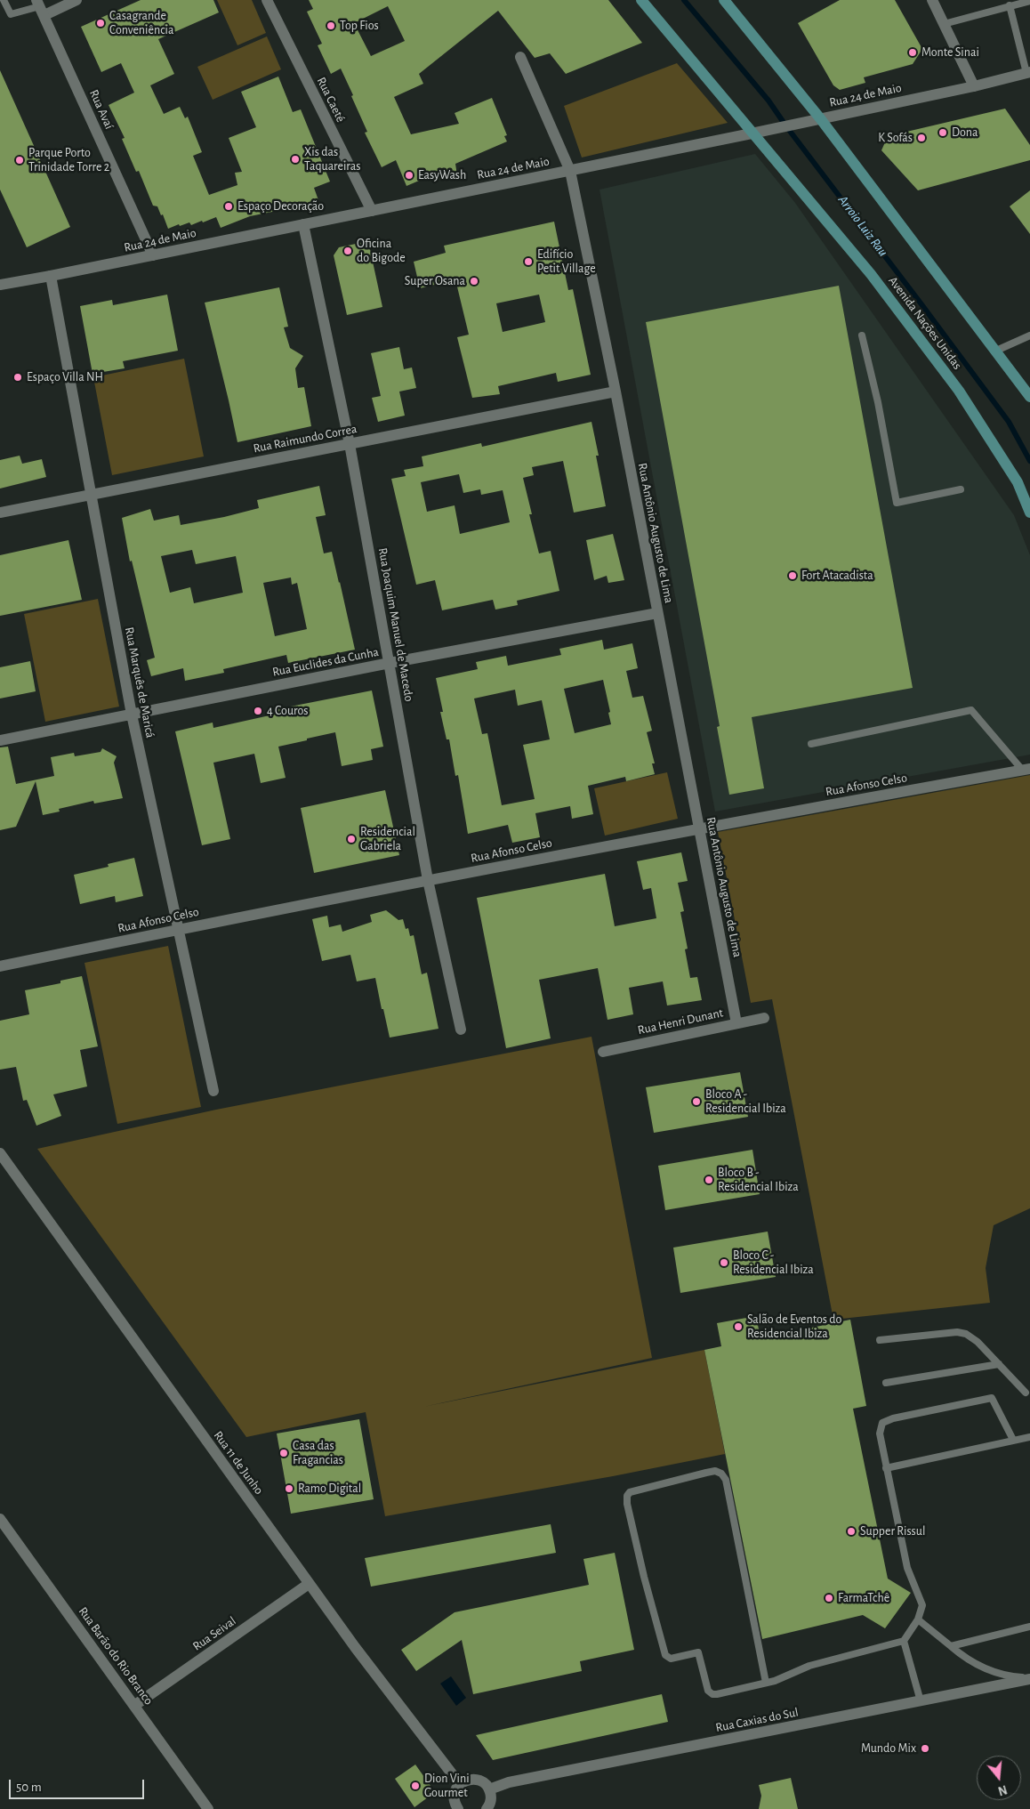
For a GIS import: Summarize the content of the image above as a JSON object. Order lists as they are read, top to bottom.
{
  "streets": {
    "main road": ["Avenida Nações Unidas"],
    "street": [
      "Rua 24 de Maio",
      "Rua Caeté",
      "Rua Avaí",
      "Rua Raimundo Correa",
      "Rua Antônio Augusto de Lima",
      "Rua Joaquim Manuel de Macedo",
      "Rua Euclides da Cunha",
      "Rua Marquês de Maricá",
      "Rua Afonso Celso",
      "Rua Henri Dunant",
      "Rua 11 de Junho",
      "Rua Seival",
      "Rua Barão do Rio Branco",
      "Rua Caxias do Sul"
    ]
  },
  "crossings": [
    ["Rua 24 de Maio", "Rua Caeté"],
    ["Rua 24 de Maio", "Rua Avaí"],
    ["Rua 24 de Maio", "Avenida Nações Unidas"],
    ["Rua 24 de Maio", "Rua Antônio Augusto de Lima"],
    ["Rua 24 de Maio", "Rua Joaquim Manuel de Macedo"],
    ["Rua 24 de Maio", "Rua Marquês de Maricá"],
    ["Rua Raimundo Correa", "Rua Antônio Augusto de Lima"],
    ["Rua Raimundo Correa", "Rua Joaquim Manuel de Macedo"],
    ["Rua Raimundo Correa", "Rua Marquês de Maricá"],
    ["Rua Antônio Augusto de Lima", "Rua Euclides da Cunha"],
    ["Rua Antônio Augusto de Lima", "Rua Afonso Celso"],
    ["Rua Antônio Augusto de Lima", "Rua Henri Dunant"],
    ["Rua Joaquim Manuel de Macedo", "Rua Euclides da Cunha"],
    ["Rua Joaquim Manuel de Macedo", "Rua Afonso Celso"],
    ["Rua Euclides da Cunha", "Rua Marquês de Maricá"],
    ["Rua Marquês de Maricá", "Rua Afonso Celso"],
    ["Rua 11 de Junho", "Rua Seival"],
    ["Rua Seival", "Rua Barão do Rio Branco"]
  ],
  "water": ["Arroio Luiz Rau"],
  "places": [
    "Casagrande Conveniência",
    "Top Fios",
    "Monte Sinai",
    "Dona",
    "K Sofás",
    "Xis das Taquareiras",
    "Parque Porto Trinidade Torre 2",
    "EasyWash",
    "Espaço Decoração",
    "Oficina do Bigode",
    "Edifício Petit Village",
    "Super Osana",
    "Espaço Villa NH",
    "Fort Atacadista",
    "4 Couros",
    "Residencial Gabriela",
    "Bloco A - Residencial Ibiza",
    "Bloco B - Residencial Ibiza",
    "Bloco C - Residencial Ibiza",
    "Salão de Eventos do Residencial Ibiza",
    "Casa das Fragancias",
    "Ramo Digital",
    "Supper Rissul",
    "FarmaTchê",
    "Mundo Mix",
    "Dion Vini Gourmet"
  ],
  "scale_bar": "50 m",
  "north": "bottom"
}
